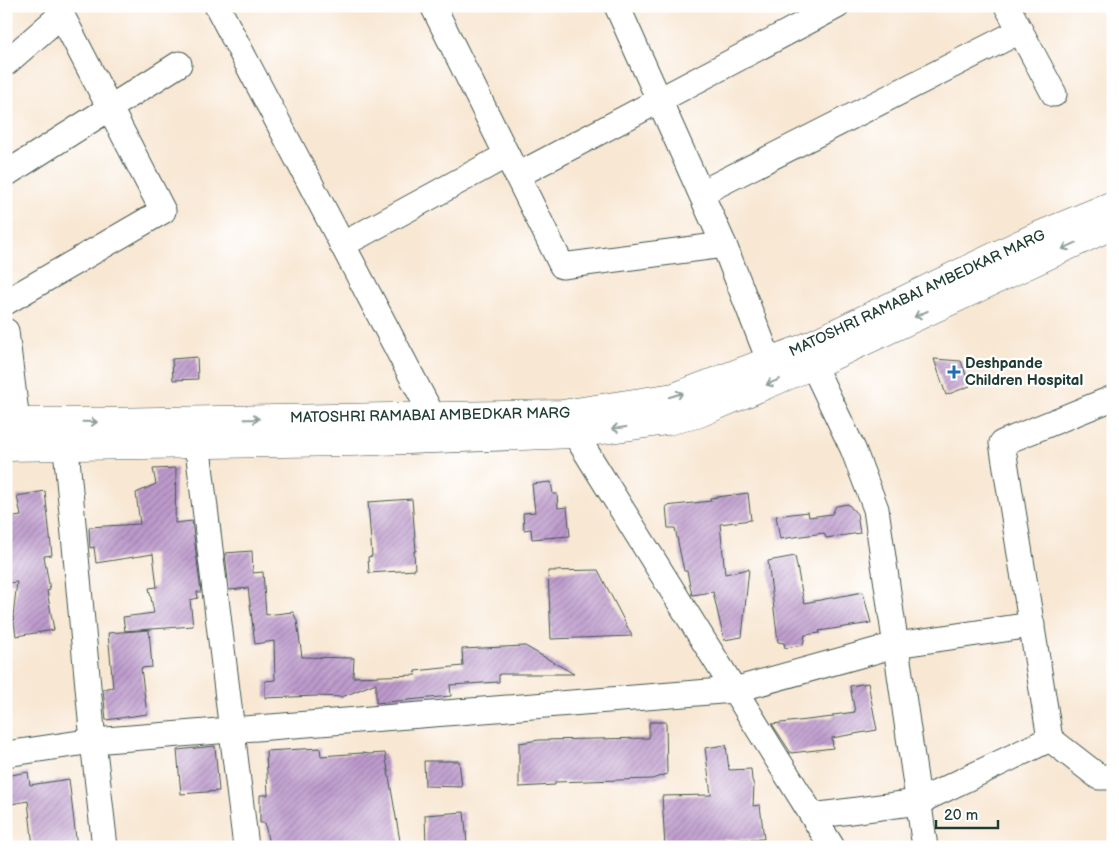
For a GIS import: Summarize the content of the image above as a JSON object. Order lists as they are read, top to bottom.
{
  "streets": {
    "street": ["MATOSHRI RAMABAI AMBEDKAR MARG"]
  },
  "places": {
    "health": ["Deshpande Children Hospital"]
  },
  "scale_bar": "20 m"
}
